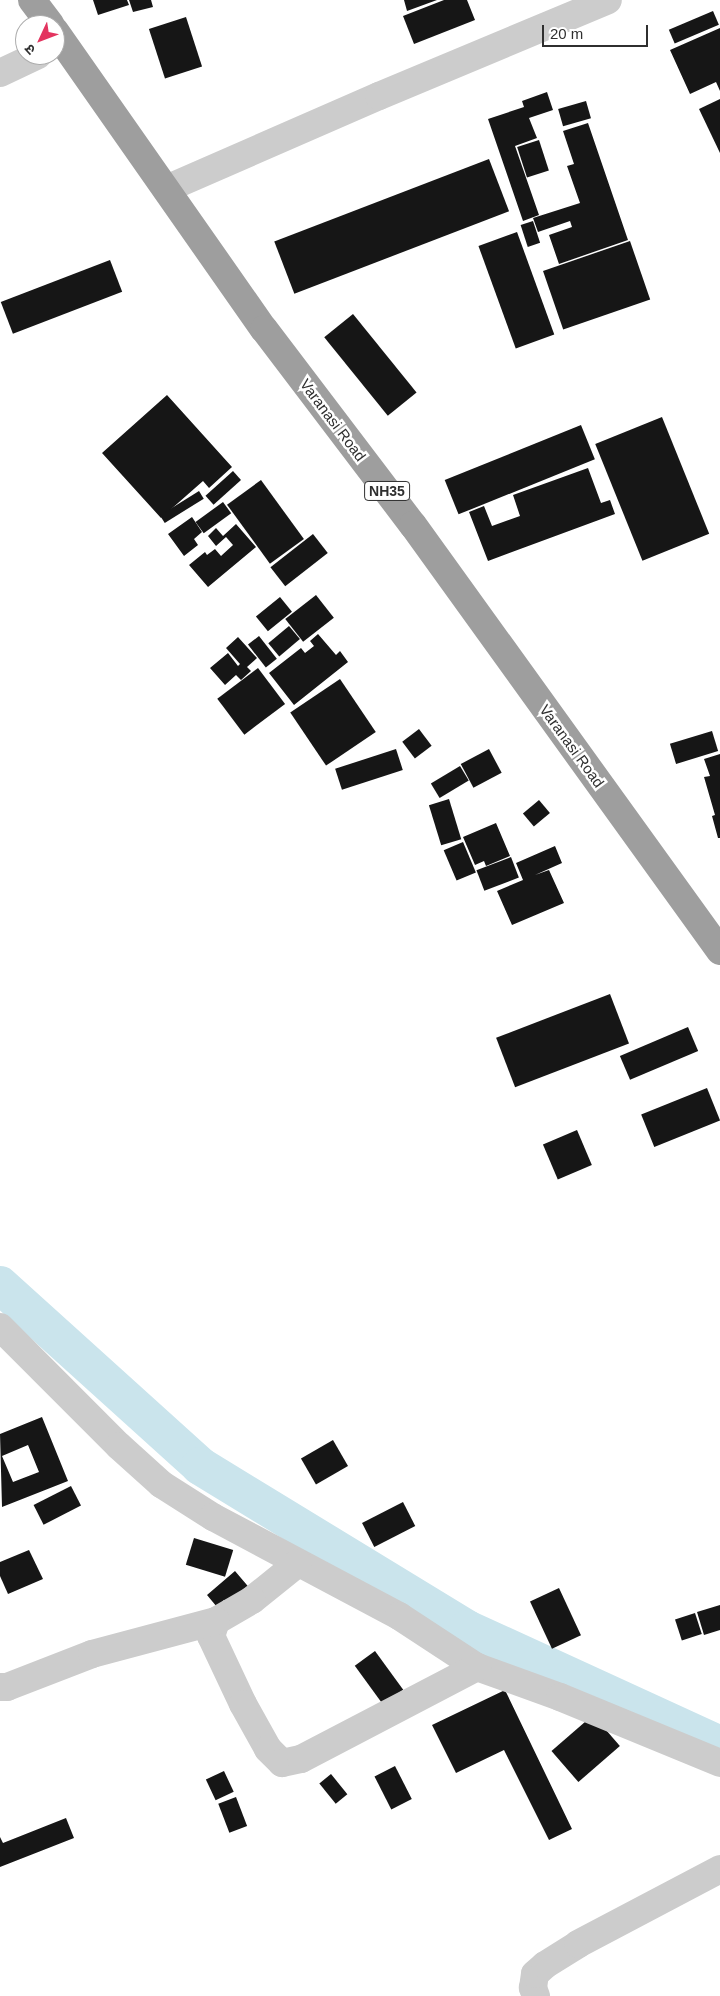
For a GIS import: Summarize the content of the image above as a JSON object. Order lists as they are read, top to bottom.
{
  "streets": {
    "highway": ["Varanasi Road", "NH35"]
  },
  "scale_bar": "20 m",
  "north": "bottom left"
}
